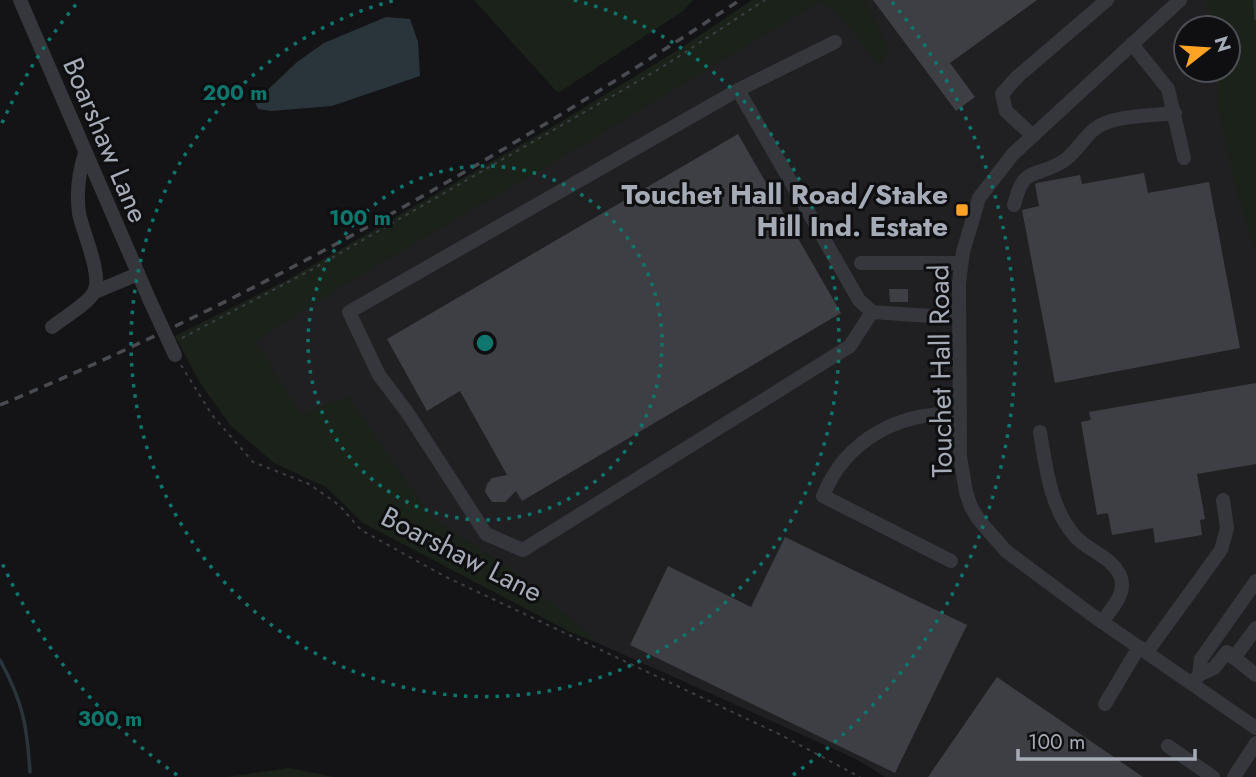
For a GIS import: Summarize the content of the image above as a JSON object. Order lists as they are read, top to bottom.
{
  "streets": {
    "street": ["Boarshaw Lane", "Touchet Hall Road"]
  },
  "places": {
    "transit": ["Touchet Hall Road/Stake Hill Ind. Estate"]
  },
  "scale_bar": "100 m",
  "north": "right",
  "rings": ["200 m", "100 m", "300 m"]
}
